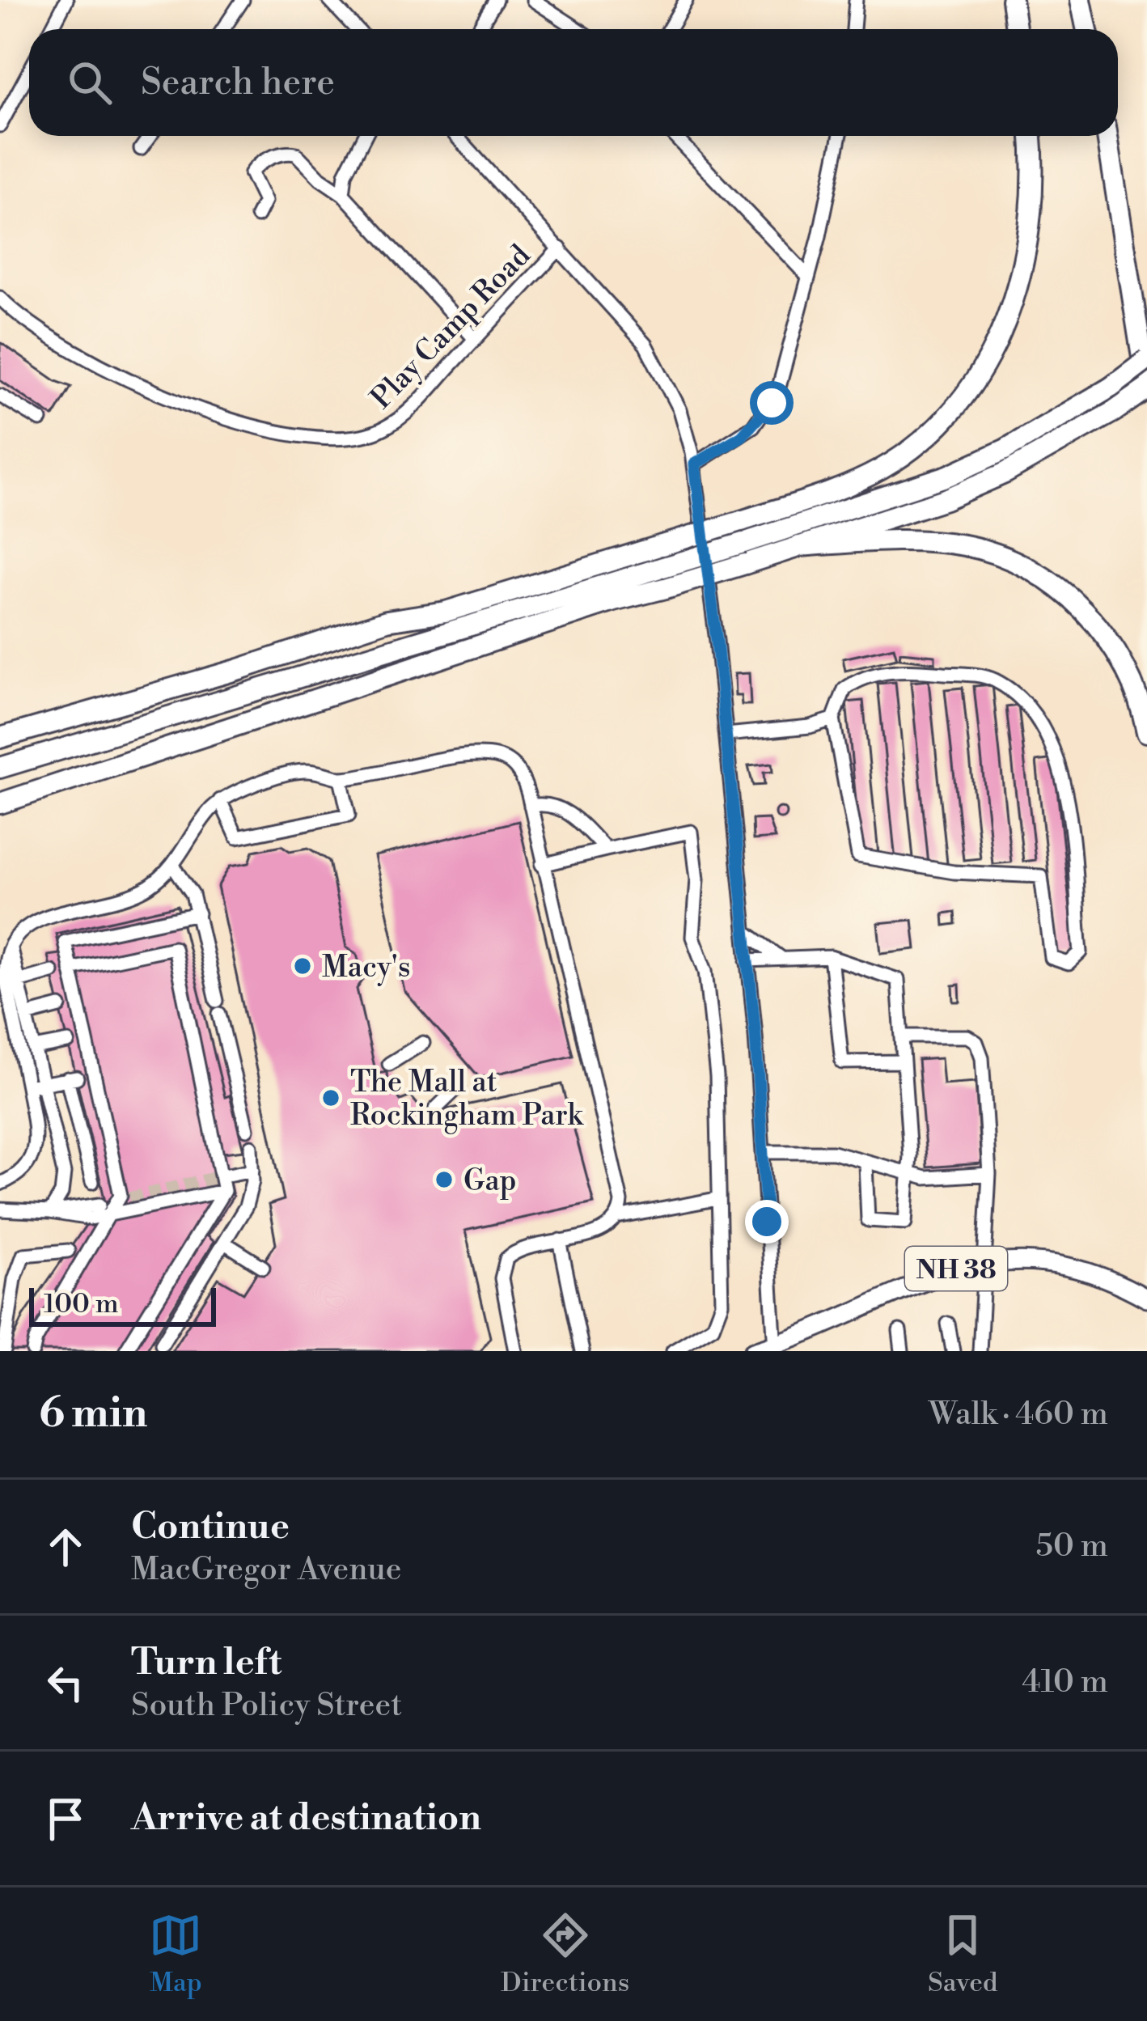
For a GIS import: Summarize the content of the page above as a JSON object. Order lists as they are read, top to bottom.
{
  "streets": {
    "main road": ["NH 38"],
    "street": ["Play Camp Road"]
  },
  "places": ["Macy's", "The Mall at Rockingham Park", "Gap"],
  "scale_bar": "100 m",
  "page": {
    "search": "Search here",
    "scale": "100 m",
    "heading": ["6 min", "Walk · 460 m"],
    "list": [
      ["Continue", "MacGregor Avenue", "50 m"],
      ["Turn left", "South Policy Street", "410 m"],
      "Arrive at destination"
    ],
    "nav": ["Map", "Directions", "Saved"]
  }
}
